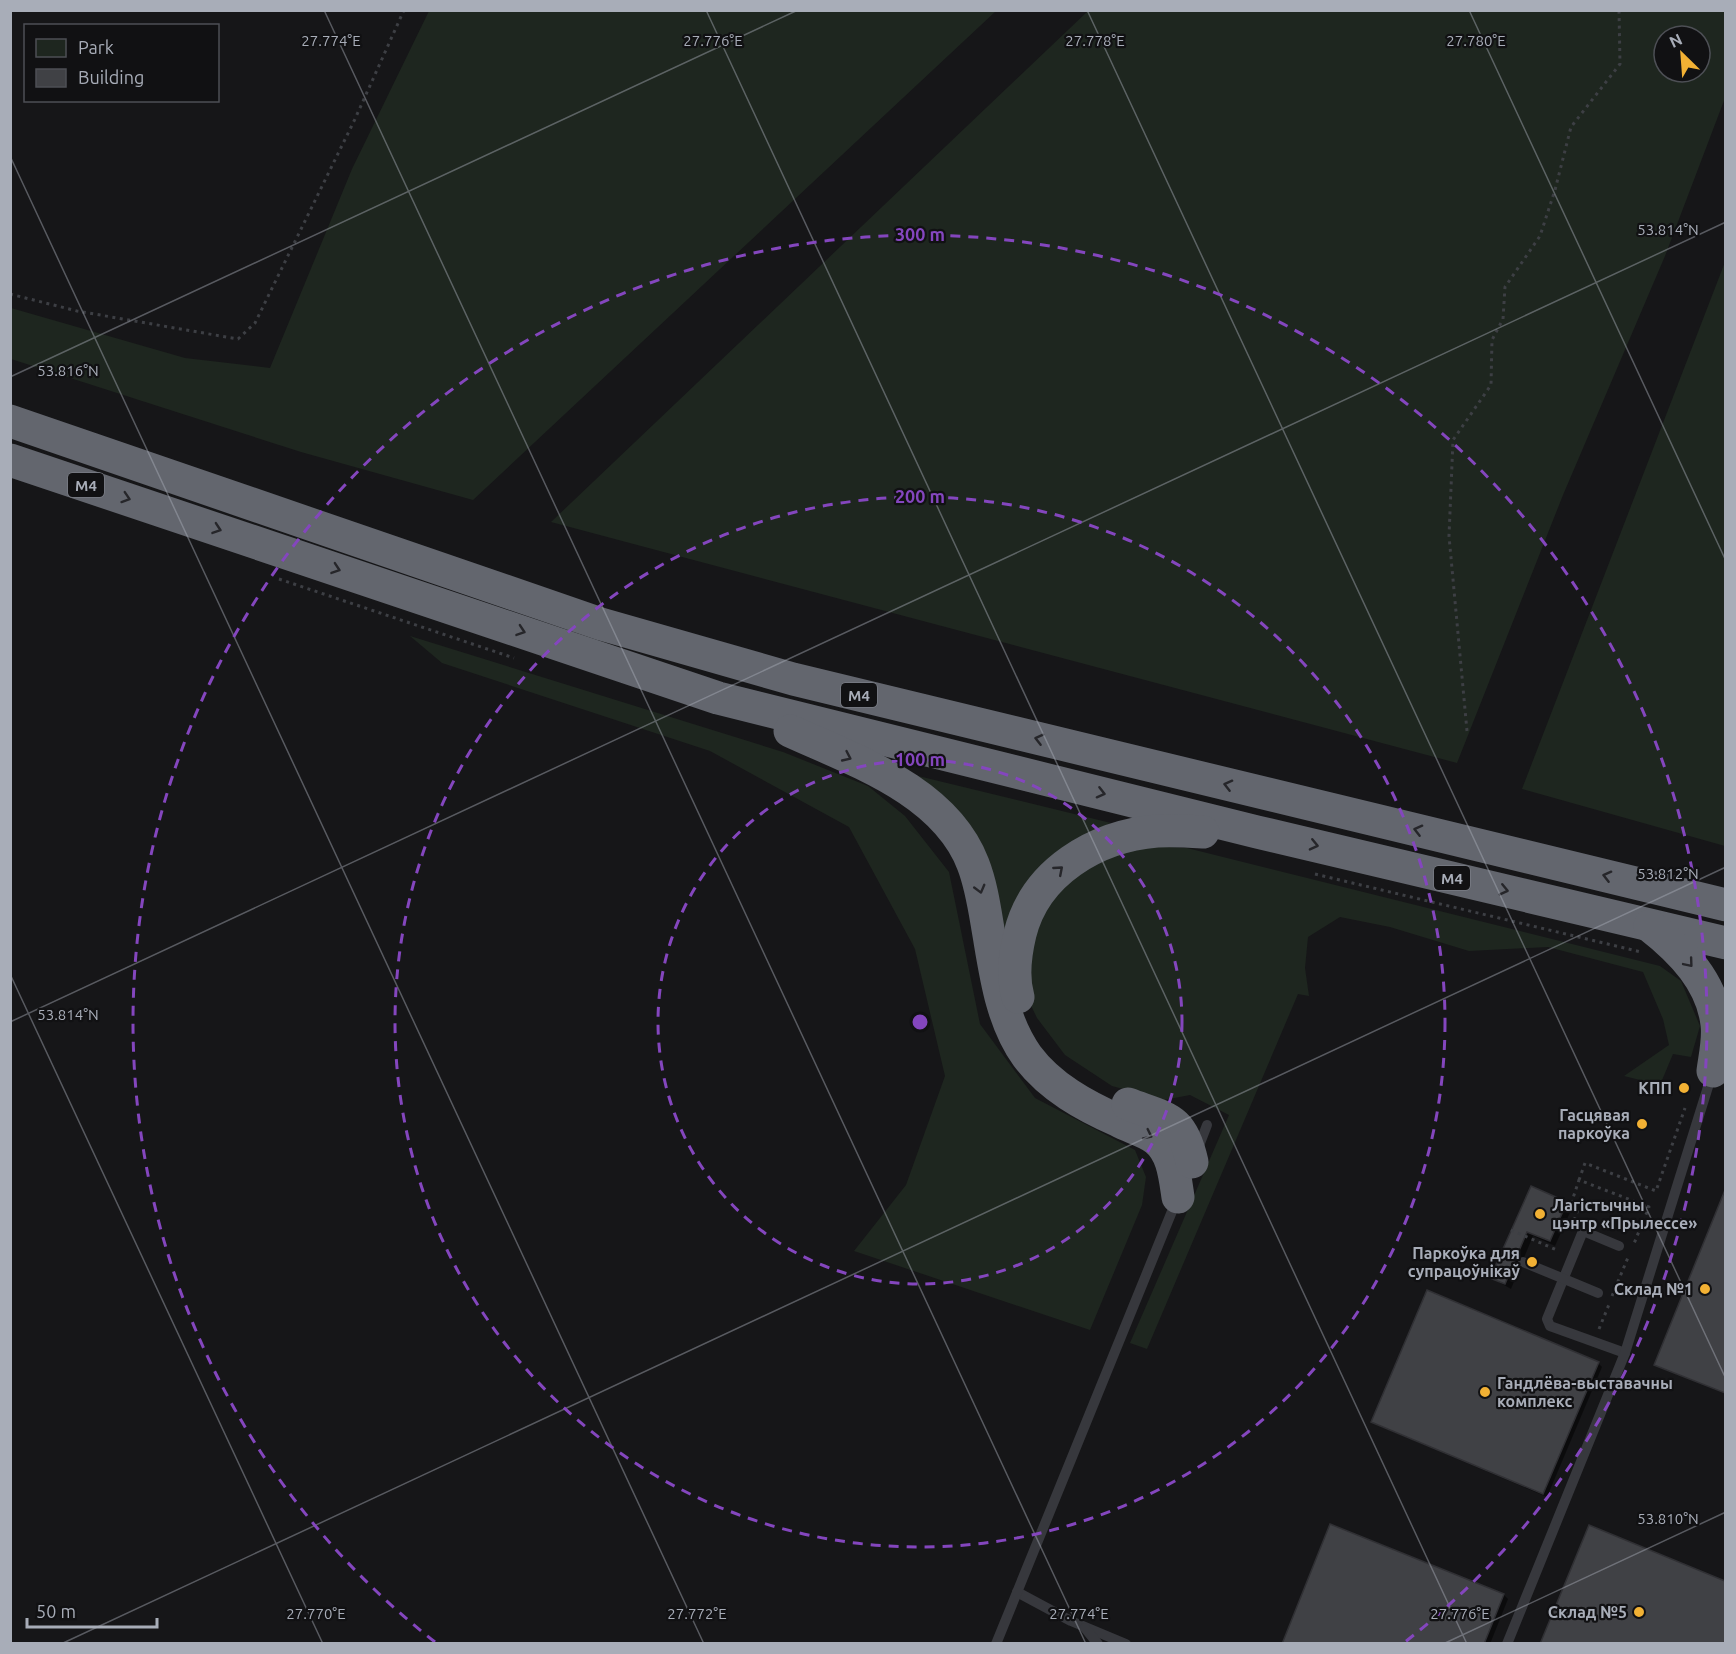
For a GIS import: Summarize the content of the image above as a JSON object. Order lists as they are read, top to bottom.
{
  "streets": {
    "highway": ["М4"]
  },
  "places": [
    "КПП",
    "Гасцявая паркоўка",
    "Лагістычны цэнтр «Прылессе»",
    "Паркоўка для супрацоўнікаў",
    "Склад №1",
    "Гандлёва-выставачны комплекс",
    "Склад №5"
  ],
  "legend": ["Park", "Building"],
  "scale_bar": "50 m",
  "north": "top left",
  "coordinates": [
    "27.780°E",
    "27.774°E",
    "27.776°E",
    "27.778°E",
    "53.814°N",
    "53.816°N",
    "53.812°N",
    "53.810°N",
    "27.770°E",
    "27.772°E"
  ],
  "rings": ["300 m", "200 m", "100 m"]
}
